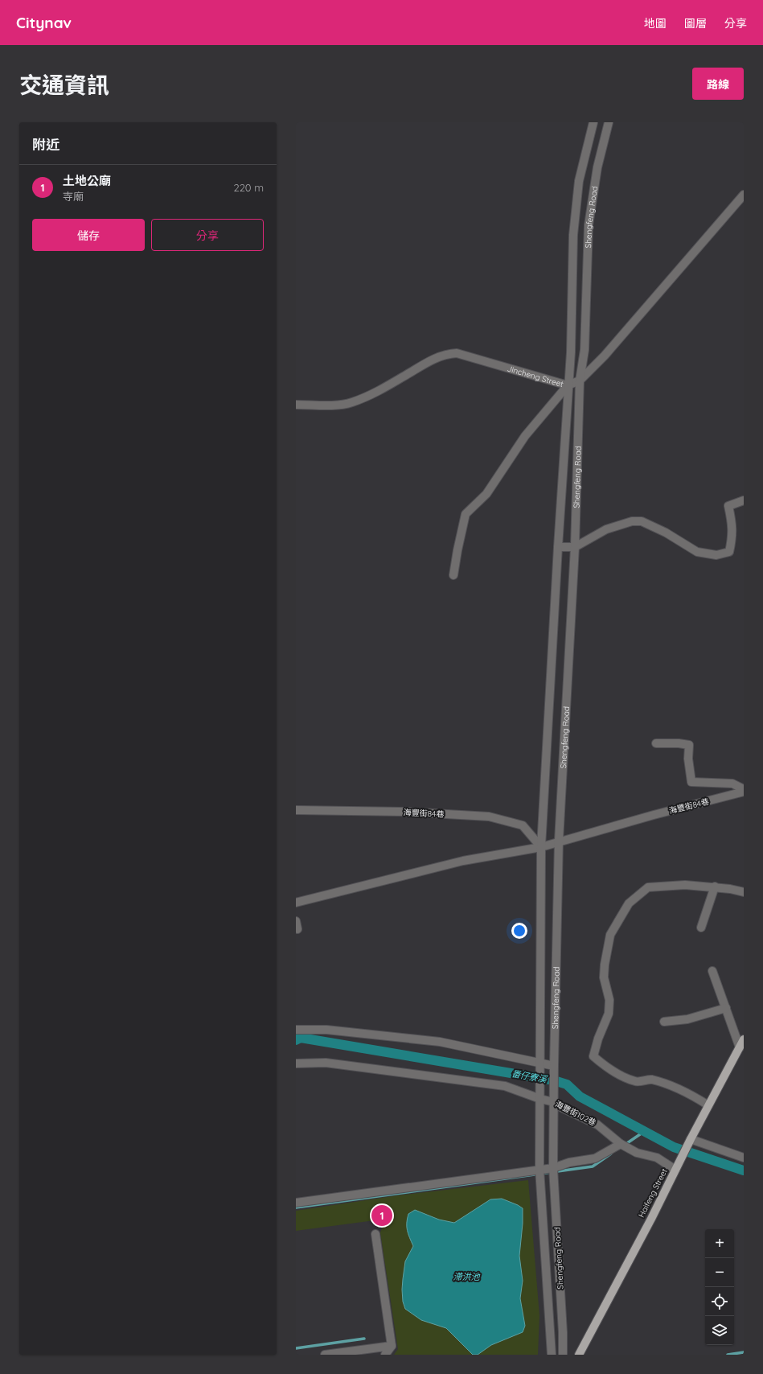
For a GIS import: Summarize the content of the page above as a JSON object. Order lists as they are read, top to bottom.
{
  "streets": {
    "main road": ["Haifeng Street"],
    "street": [
      "Shengfeng Road",
      "Jincheng Street",
      "海豐街84巷",
      "海豐街102巷"
    ]
  },
  "crossings": [
    ["Shengfeng Road", "Jincheng Street"],
    ["Shengfeng Road", "海豐街84巷"],
    ["Shengfeng Road", "海豐街102巷"],
    ["海豐街102巷", "Haifeng Street"]
  ],
  "water": ["番仔寮溪", "滯洪池"],
  "page": {
    "header": "Citynav",
    "nav": ["地圖", "圖層", "分享"],
    "title": "交通資訊",
    "buttons": [
      "路線",
      ["儲存", "分享"]
    ],
    "heading": "附近",
    "list": [
      {
        "mark": "1",
        "name": "土地公廟",
        "note": "寺廟",
        "value": "220 m"
      }
    ],
    "pins": "1",
    "map_buttons": ["+", "−"]
  }
}
